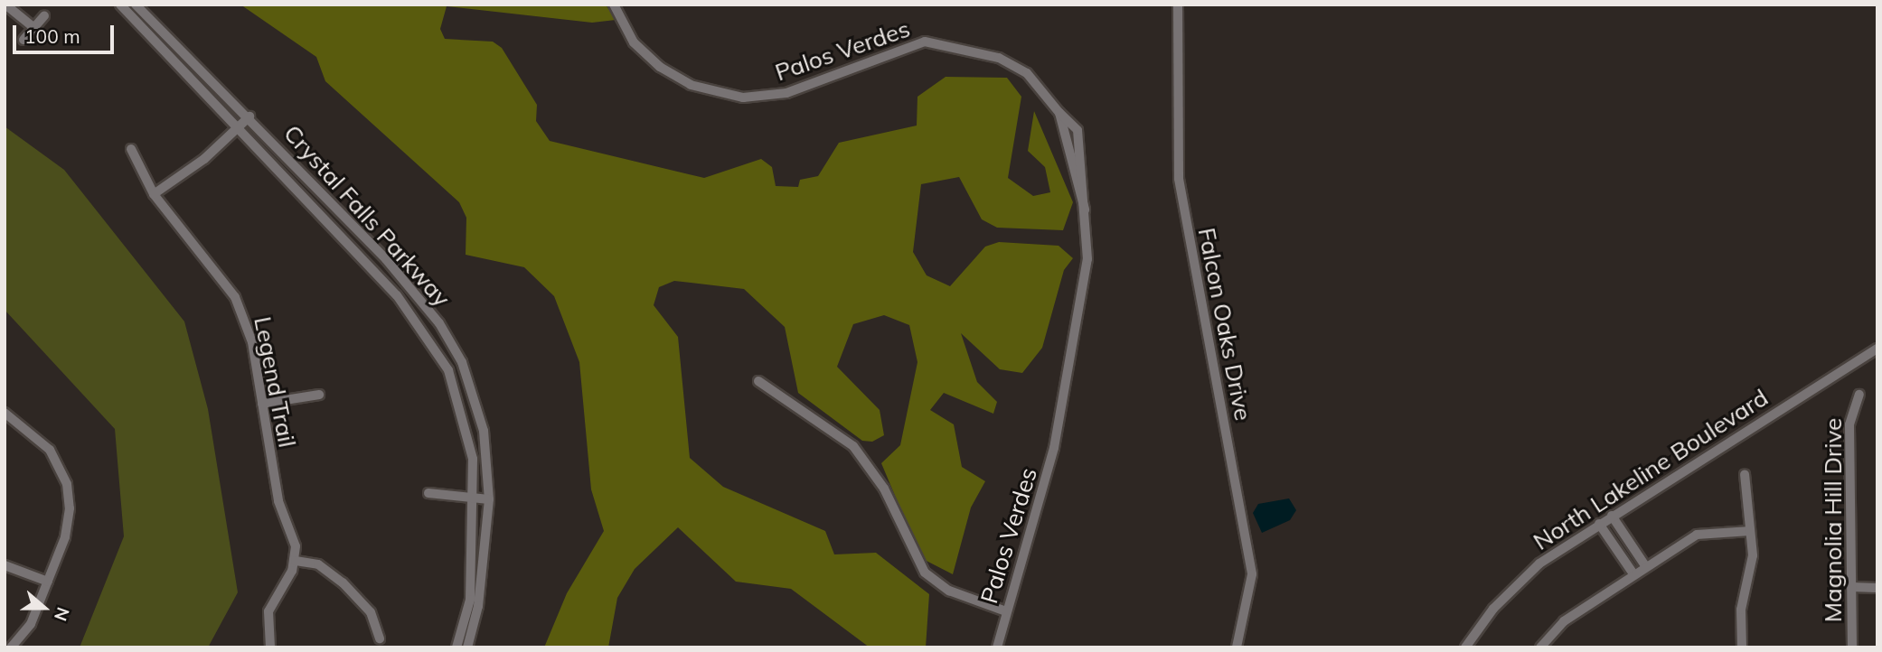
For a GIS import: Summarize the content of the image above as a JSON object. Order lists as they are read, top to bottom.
{
  "streets": {
    "street": [
      "Palos Verdes",
      "Crystal Falls Parkway",
      "Falcon Oaks Drive",
      "Legend Trail",
      "North Lakeline Boulevard",
      "Magnolia Hill Drive"
    ]
  },
  "scale_bar": "100 m",
  "north": "right"
}
